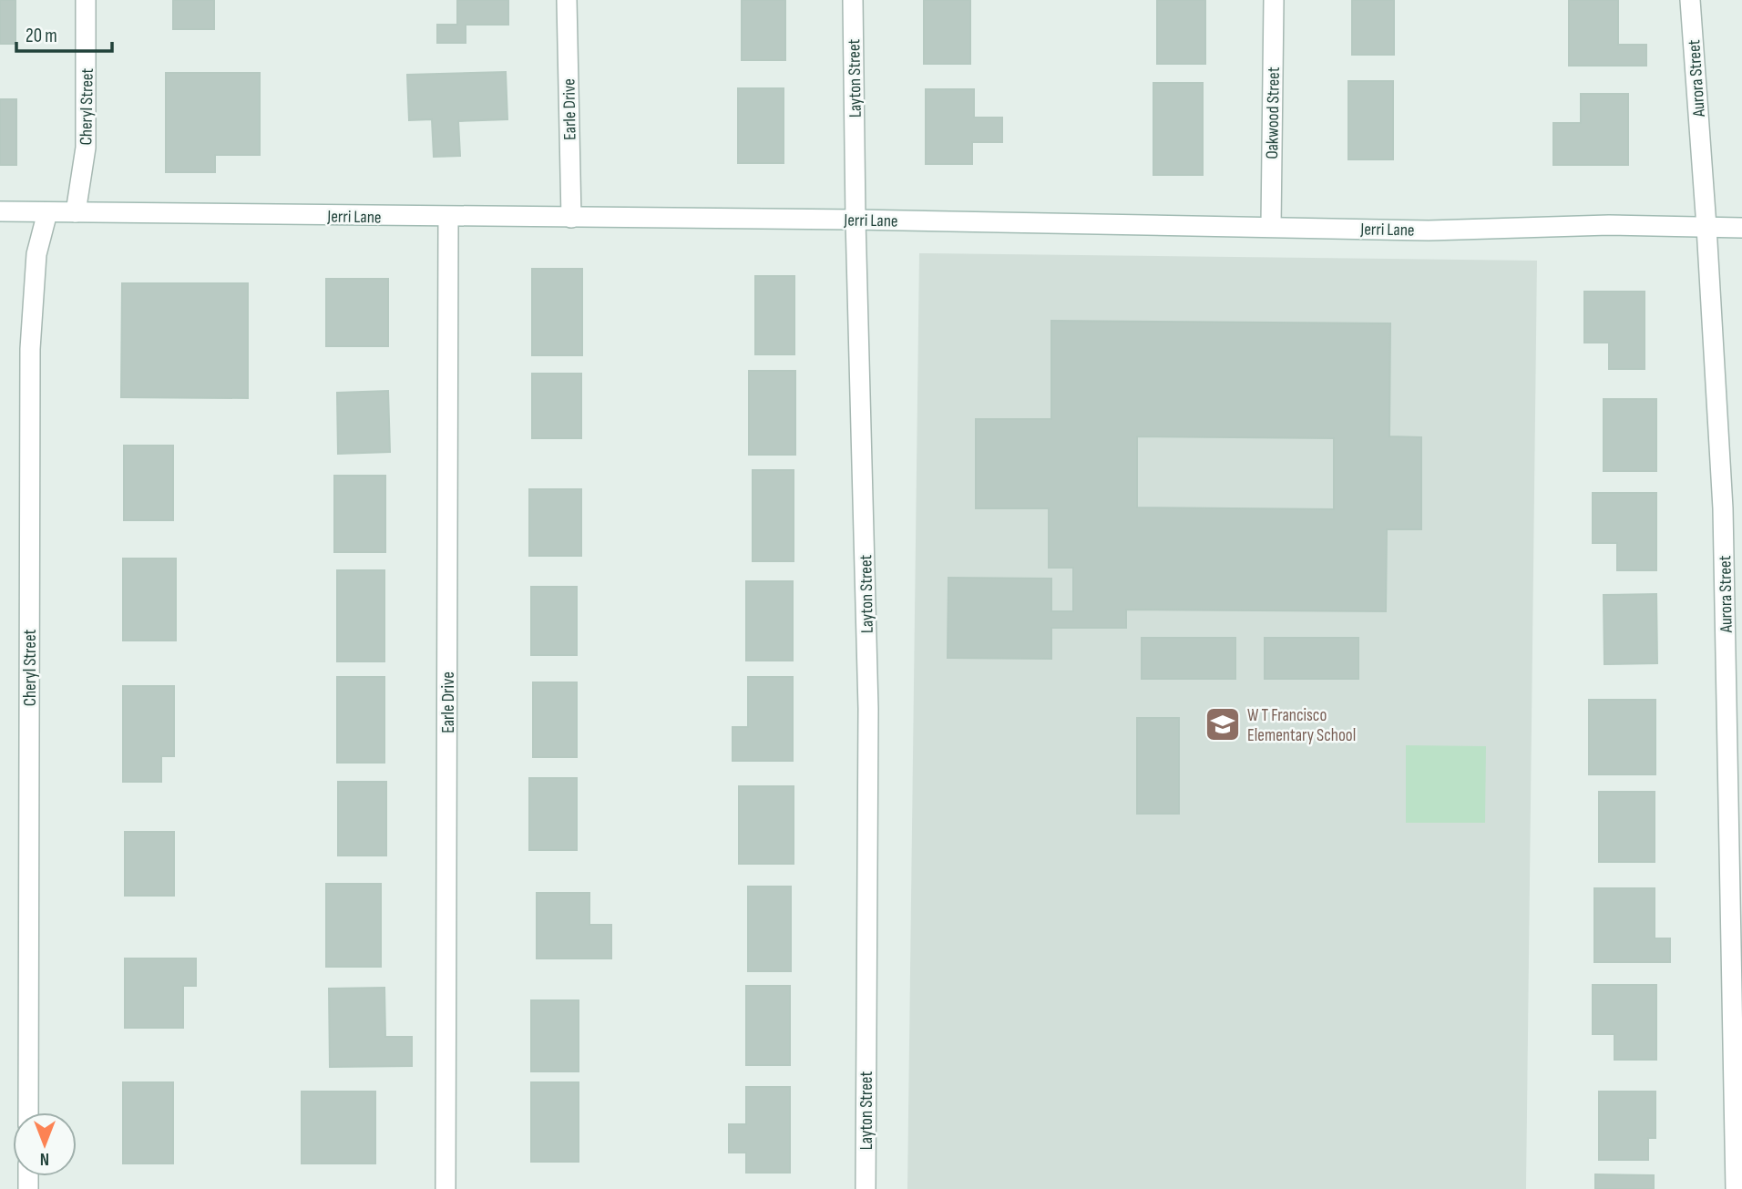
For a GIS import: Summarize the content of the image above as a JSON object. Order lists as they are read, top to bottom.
{
  "streets": {
    "street": [
      "Layton Street",
      "Aurora Street",
      "Cheryl Street",
      "Earle Drive",
      "Oakwood Street",
      "Jerri Lane"
    ]
  },
  "crossings": [
    ["Layton Street", "Jerri Lane"],
    ["Aurora Street", "Jerri Lane"],
    ["Cheryl Street", "Jerri Lane"],
    ["Earle Drive", "Jerri Lane"],
    ["Oakwood Street", "Jerri Lane"]
  ],
  "places": {
    "school or university": ["W T Francisco Elementary School"]
  },
  "scale_bar": "20 m",
  "north": "bottom"
}
